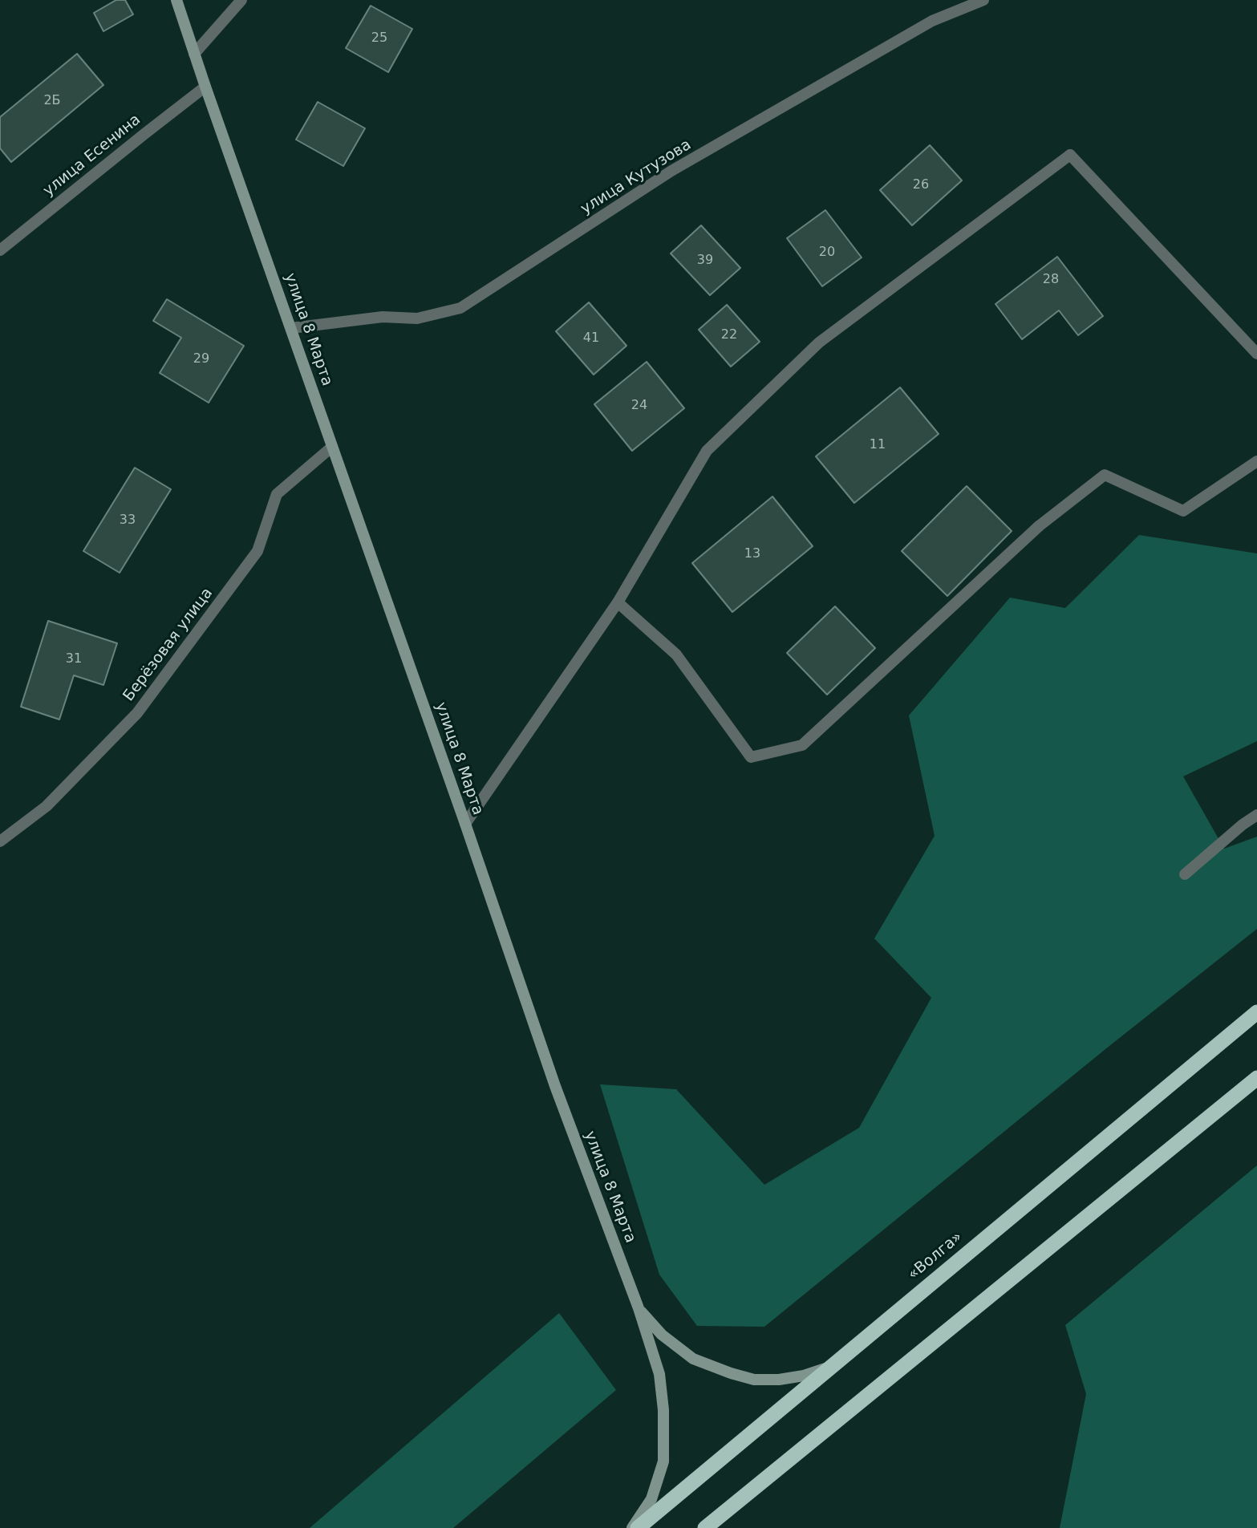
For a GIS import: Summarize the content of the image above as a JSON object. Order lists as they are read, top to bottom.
{
  "streets": {
    "highway": ["«Волга»"],
    "main road": ["улица 8 Марта"],
    "street": ["улица Есенина", "улица Кутузова", "Берёзовая улица"]
  },
  "crossings": [
    ["улица Есенина", "улица 8 Марта"],
    ["улица Кутузова", "улица 8 Марта"],
    ["улица 8 Марта", "Берёзовая улица"]
  ],
  "house_numbers": [
    "25",
    "2Б",
    "26",
    "20",
    "39",
    "28",
    "22",
    "41",
    "29",
    "24",
    "11",
    "33",
    "13",
    "31"
  ]
}
